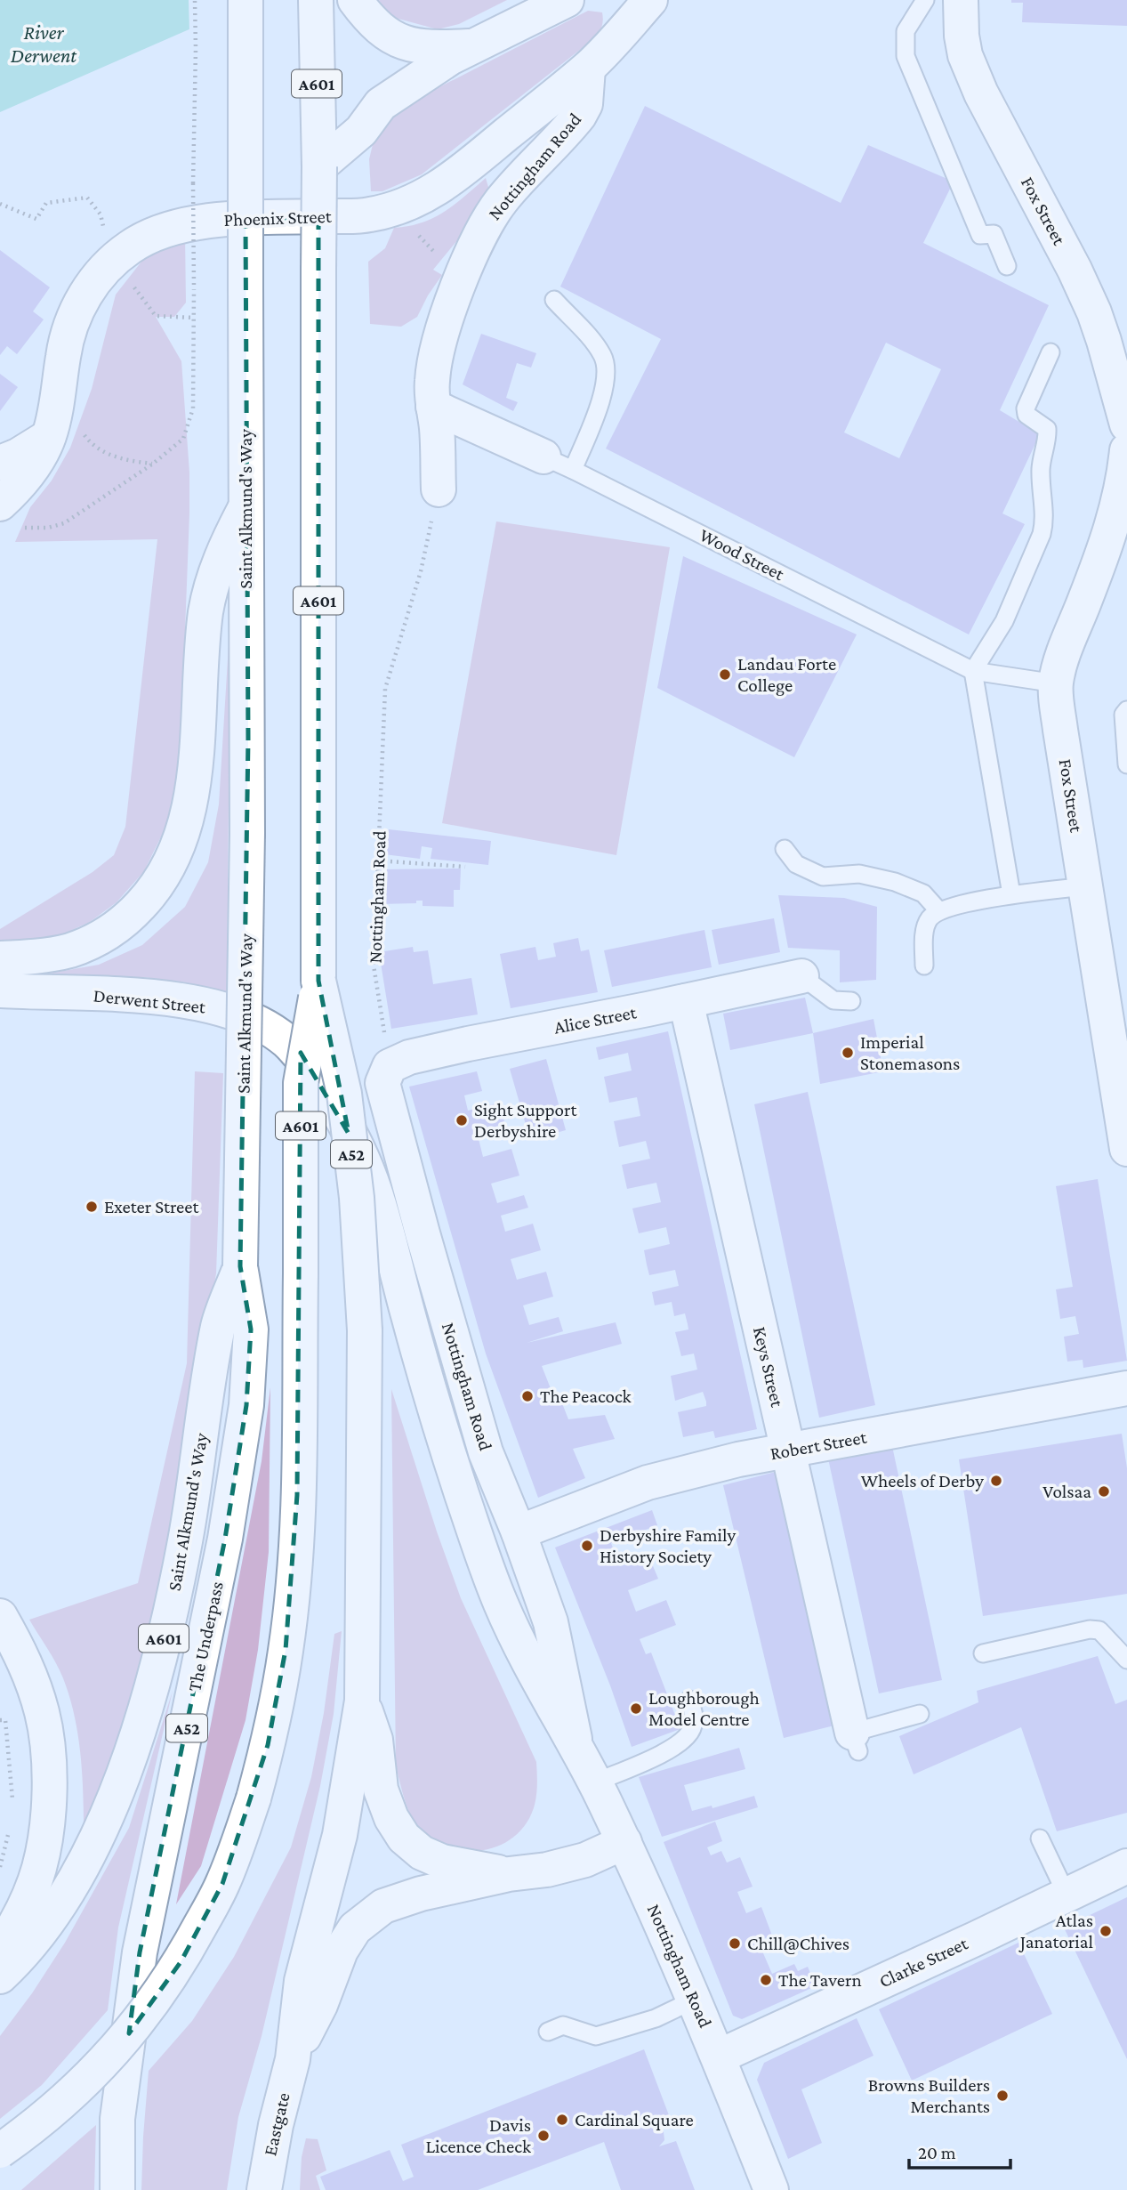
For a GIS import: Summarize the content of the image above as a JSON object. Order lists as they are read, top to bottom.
{
  "streets": {
    "main road": [
      "A601",
      "Nottingham Road",
      "Fox Street",
      "Phoenix Street",
      "Saint Alkmund's Way",
      "Wood Street",
      "Derwent Street",
      "Alice Street",
      "A52",
      "Keys Street",
      "Robert Street",
      "The Underpass",
      "Clarke Street",
      "Eastgate"
    ]
  },
  "crossings": [
    ["A601", "A52"],
    ["Nottingham Road", "Phoenix Street"],
    ["Nottingham Road", "Wood Street"],
    ["Nottingham Road", "Derwent Street"],
    ["Nottingham Road", "Alice Street"],
    ["Nottingham Road", "Robert Street"],
    ["Nottingham Road", "Clarke Street"],
    ["Fox Street", "Wood Street"],
    ["Saint Alkmund's Way", "The Underpass"],
    ["Alice Street", "Keys Street"],
    ["A52", "Eastgate"],
    ["Keys Street", "Robert Street"]
  ],
  "water": ["River Derwent"],
  "places": [
    "Landau Forte College",
    "Imperial Stonemasons",
    "Sight Support Derbyshire",
    "Exeter Street",
    "The Peacock",
    "Wheels of Derby",
    "Volsaa",
    "Derbyshire Family History Society",
    "Loughborough Model Centre",
    "Atlas Janatorial",
    "Chill@Chives",
    "The Tavern",
    "Browns Builders Merchants",
    "Cardinal Square",
    "Davis Licence Check"
  ],
  "scale_bar": "20 m"
}
